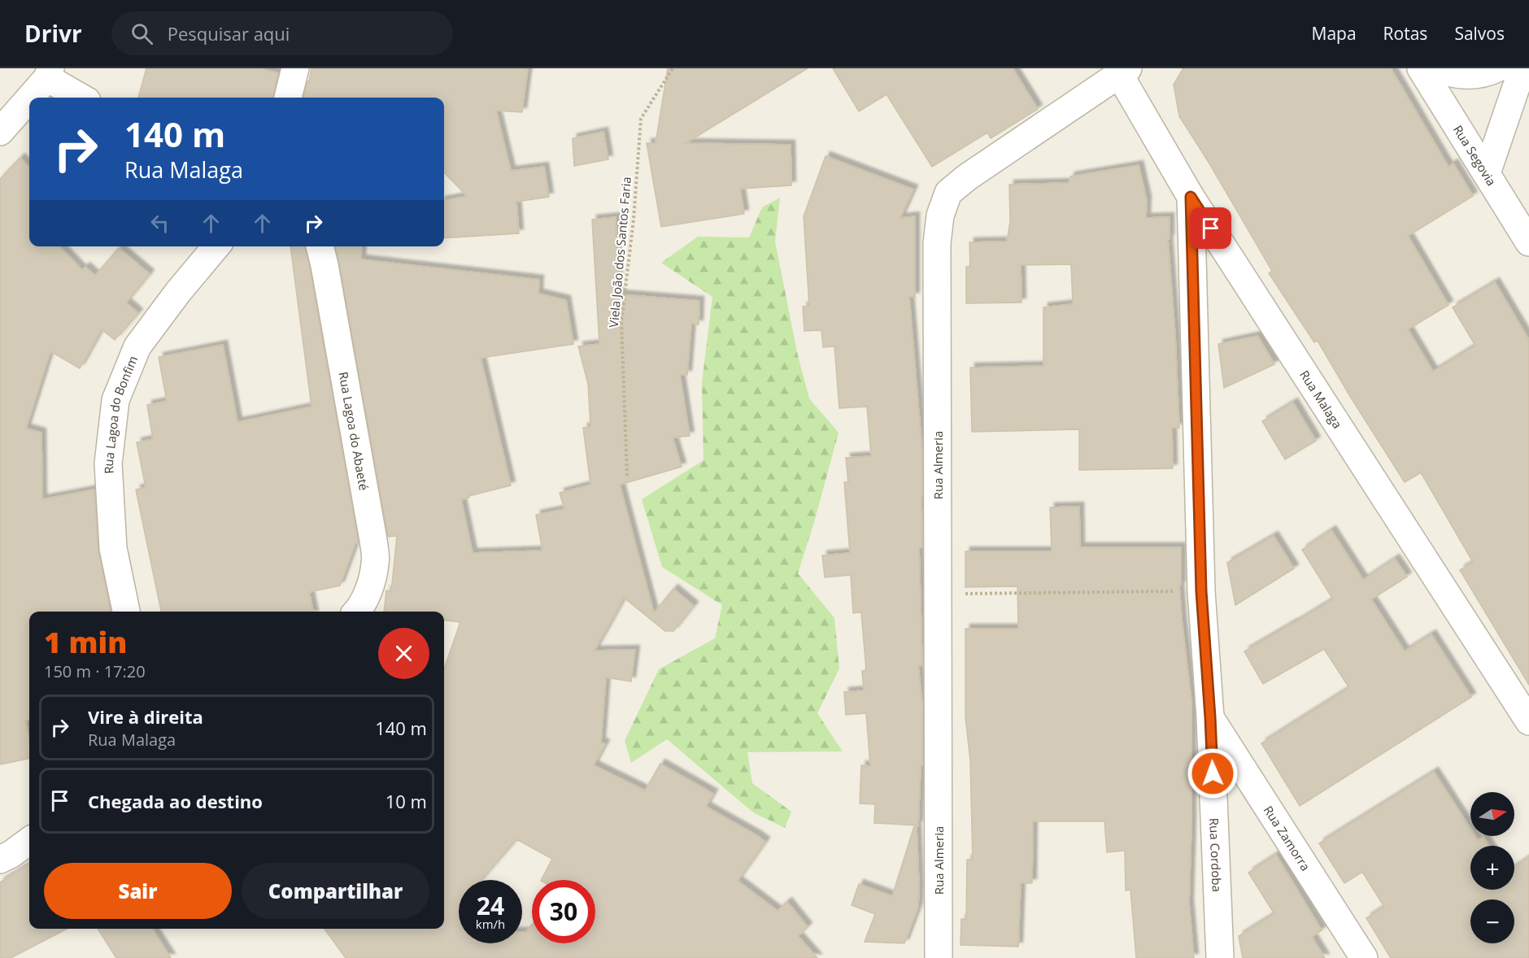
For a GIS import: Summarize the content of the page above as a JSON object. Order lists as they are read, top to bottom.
{
  "streets": {
    "street": [
      "Rua Segovia",
      "Rua Malaga",
      "Rua Lagoa do Bonfim",
      "Rua Lagoa do Abaeté",
      "Rua Almeria",
      "Rua Zamorra",
      "Rua Cordoba"
    ],
    "path": ["Viela João dos Santos Faria"]
  },
  "crossings": [
    ["Rua Malaga", "Rua Almeria"],
    ["Rua Malaga", "Rua Cordoba"],
    ["Rua Zamorra", "Rua Cordoba"]
  ],
  "north": "right",
  "page": {
    "header": "Drivr",
    "search": "Pesquisar aqui",
    "nav": ["Mapa", "Rotas", "Salvos"],
    "turn": ["140 m", "Rua Malaga"],
    "heading": ["1 min", "150 m · 17:20"],
    "list": [
      {
        "name": "Vire à direita",
        "note": "Rua Malaga",
        "value": "140 m"
      },
      {
        "name": "Chegada ao destino",
        "value": "10 m"
      }
    ],
    "map_buttons": ["+", "−"],
    "buttons": ["Sair", "Compartilhar"],
    "speed": "24 km/h",
    "limit": "30"
  }
}
